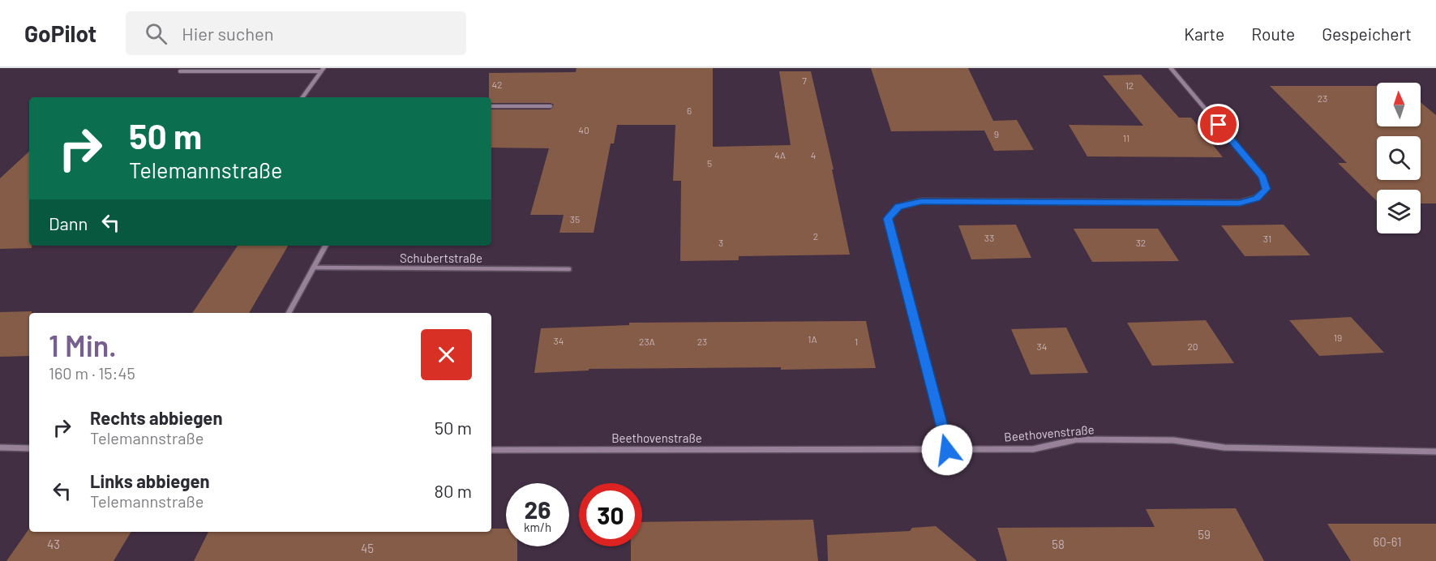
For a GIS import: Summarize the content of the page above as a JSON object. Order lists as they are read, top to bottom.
{
  "streets": {
    "street": ["Beethovenstraße"],
    "lane": ["Schubertstraße"]
  },
  "house_numbers": [
    "7",
    "42",
    "12",
    "23",
    "6",
    "40",
    "9",
    "11",
    "4A",
    "4",
    "5",
    "35",
    "2",
    "33",
    "31",
    "3",
    "32",
    "19",
    "1A",
    "34",
    "23A",
    "23",
    "1",
    "34",
    "20",
    "59",
    "60-61",
    "43",
    "58",
    "45"
  ],
  "north": "top",
  "page": {
    "header": "GoPilot",
    "search": "Hier suchen",
    "nav": ["Karte", "Route", "Gespeichert"],
    "turn": ["50 m", "Telemannstraße"],
    "then": "Dann",
    "heading": ["1 Min.", "160 m · 15:45"],
    "list": [
      {
        "name": "Rechts abbiegen",
        "note": "Telemannstraße",
        "value": "50 m"
      },
      {
        "name": "Links abbiegen",
        "note": "Telemannstraße",
        "value": "80 m"
      }
    ],
    "speed": "26 km/h",
    "limit": "30"
  }
}
